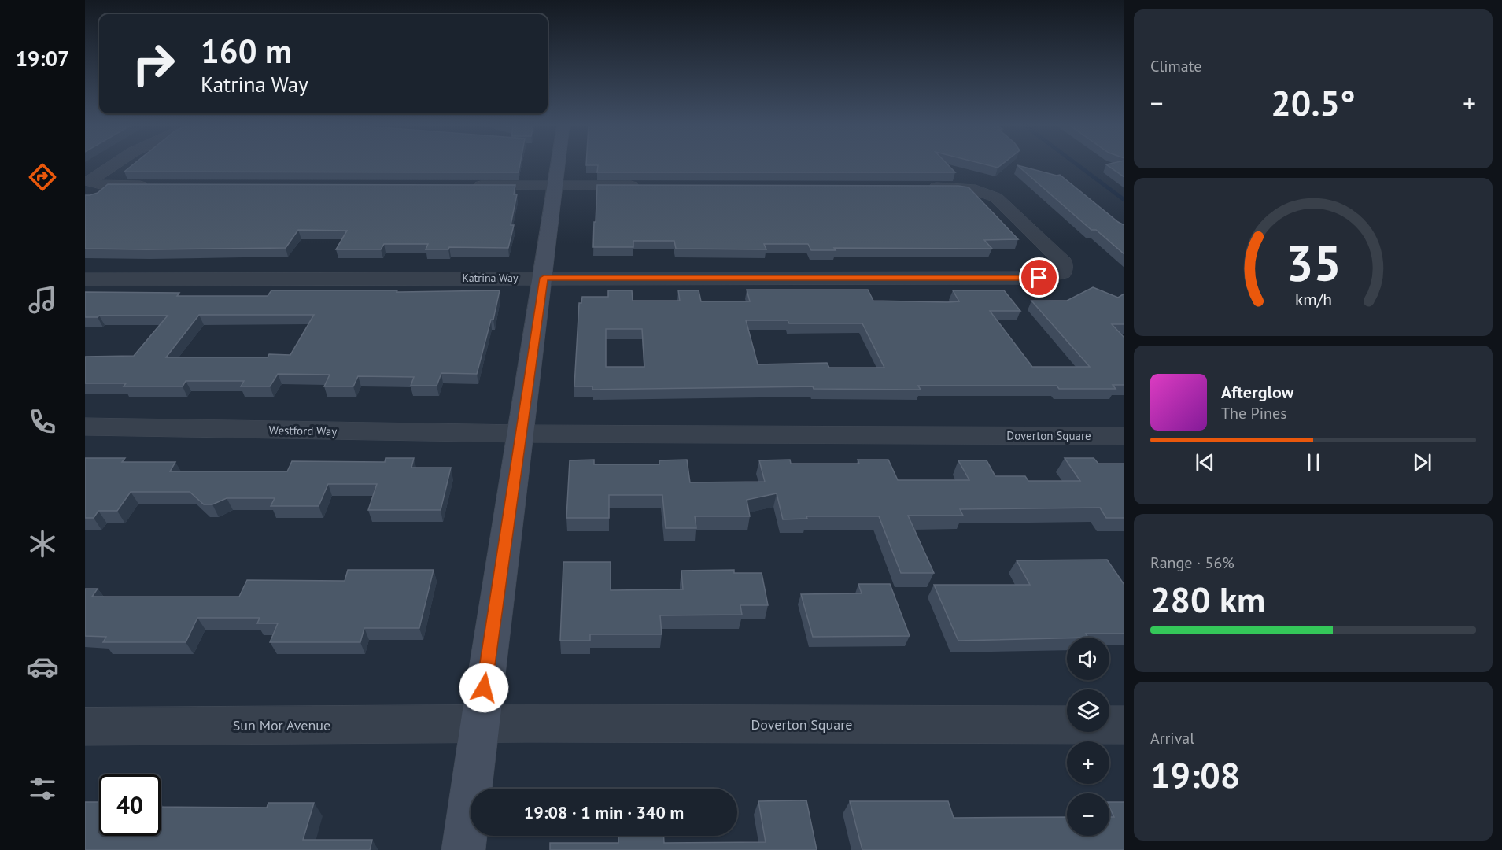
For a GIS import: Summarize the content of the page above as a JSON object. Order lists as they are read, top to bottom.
{
  "streets": {
    "street": [
      "Katrina Way",
      "Westford Way",
      "Doverton Square",
      "Sun Mor Avenue"
    ]
  },
  "crossings": [
    ["Westford Way", "Doverton Square"],
    ["Doverton Square", "Sun Mor Avenue"]
  ],
  "page": {
    "tabs": "19:07",
    "tile": [
      "Climate",
      ["Range · 56%", "280 km"],
      ["Arrival", "19:08"]
    ],
    "turn": ["160 m", "Katrina Way"],
    "heat": ["−", "20.5°", "+"],
    "song": ["Afterglow", "The Pines"],
    "map_buttons": ["+", "−"],
    "limit": "40",
    "trip": "19:08 · 1 min · 340 m",
    "gauge": ["35", "km/h"]
  }
}
